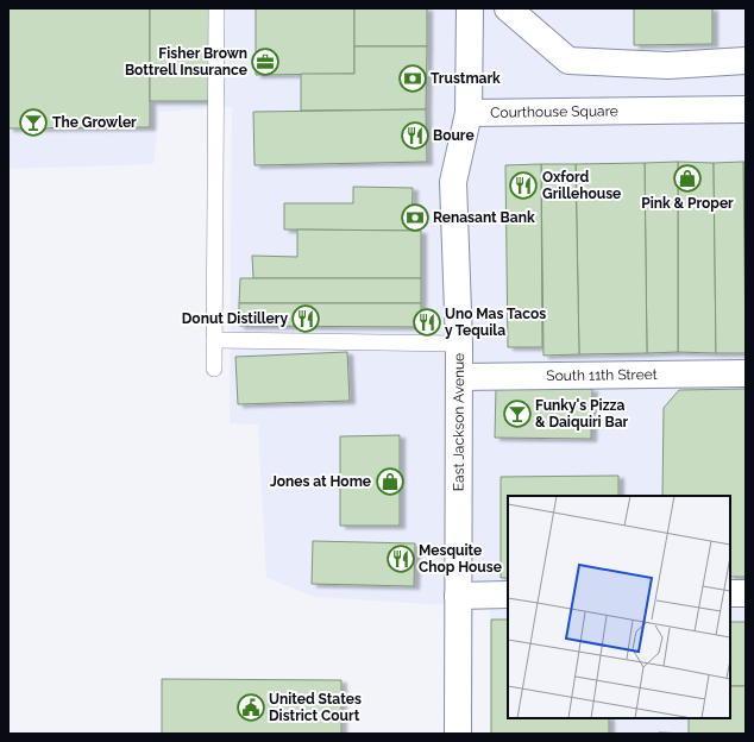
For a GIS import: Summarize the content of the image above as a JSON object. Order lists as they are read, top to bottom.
{
  "streets": {
    "street": ["Courthouse Square", "South 11th Street", "East Jackson Avenue"]
  },
  "crossings": [
    ["Courthouse Square", "East Jackson Avenue"],
    ["South 11th Street", "East Jackson Avenue"]
  ],
  "places": {
    "office": ["Fisher Brown Bottrell Insurance"],
    "bank": ["Trustmark", "Renasant Bank"],
    "bar": ["The Growler", "Funky's Pizza & Daiquiri Bar"],
    "restaurant": [
      "Boure",
      "Oxford Grillehouse",
      "Donut Distillery",
      "Uno Mas Tacos y Tequila",
      "Mesquite Chop House"
    ],
    "shop": ["Pink & Proper", "Jones at Home"],
    "public building": ["United States District Court"]
  }
}
